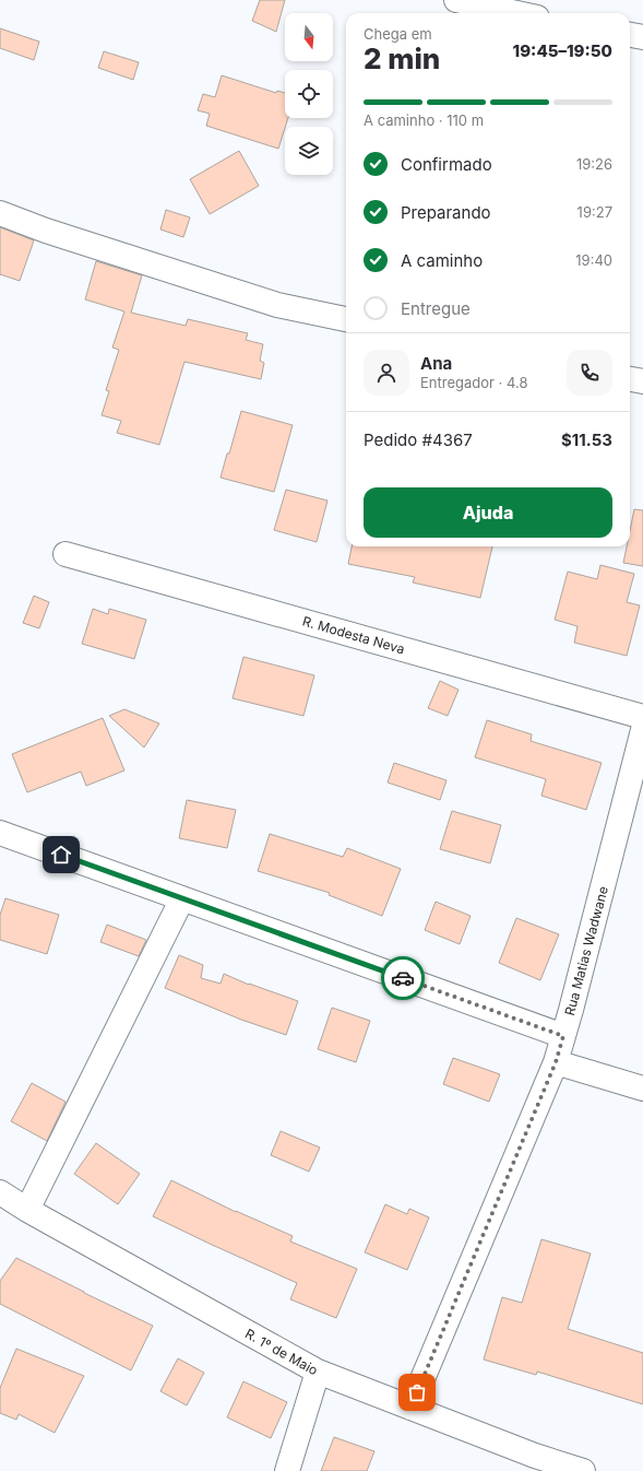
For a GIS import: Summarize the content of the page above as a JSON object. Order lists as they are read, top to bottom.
{
  "streets": {
    "street": ["R. Modesta Neva", "Rua Matias Wadwane", "R. 1º de Maio"]
  },
  "crossings": [
    ["Rua Matias Wadwane", "R. 1º de Maio"]
  ],
  "north": "bottom",
  "page": {
    "heading": ["2 min", "Chega em", "19:45–19:50"],
    "panel": [
      "Ana",
      "Entregador · 4.8",
      "Pedido #4367",
      "$11.53"
    ],
    "bar": "A caminho · 110 m",
    "list": [
      ["Confirmado", "19:26"],
      ["Preparando", "19:27"],
      ["A caminho", "19:40"],
      "Entregue"
    ],
    "buttons": "Ajuda"
  }
}
